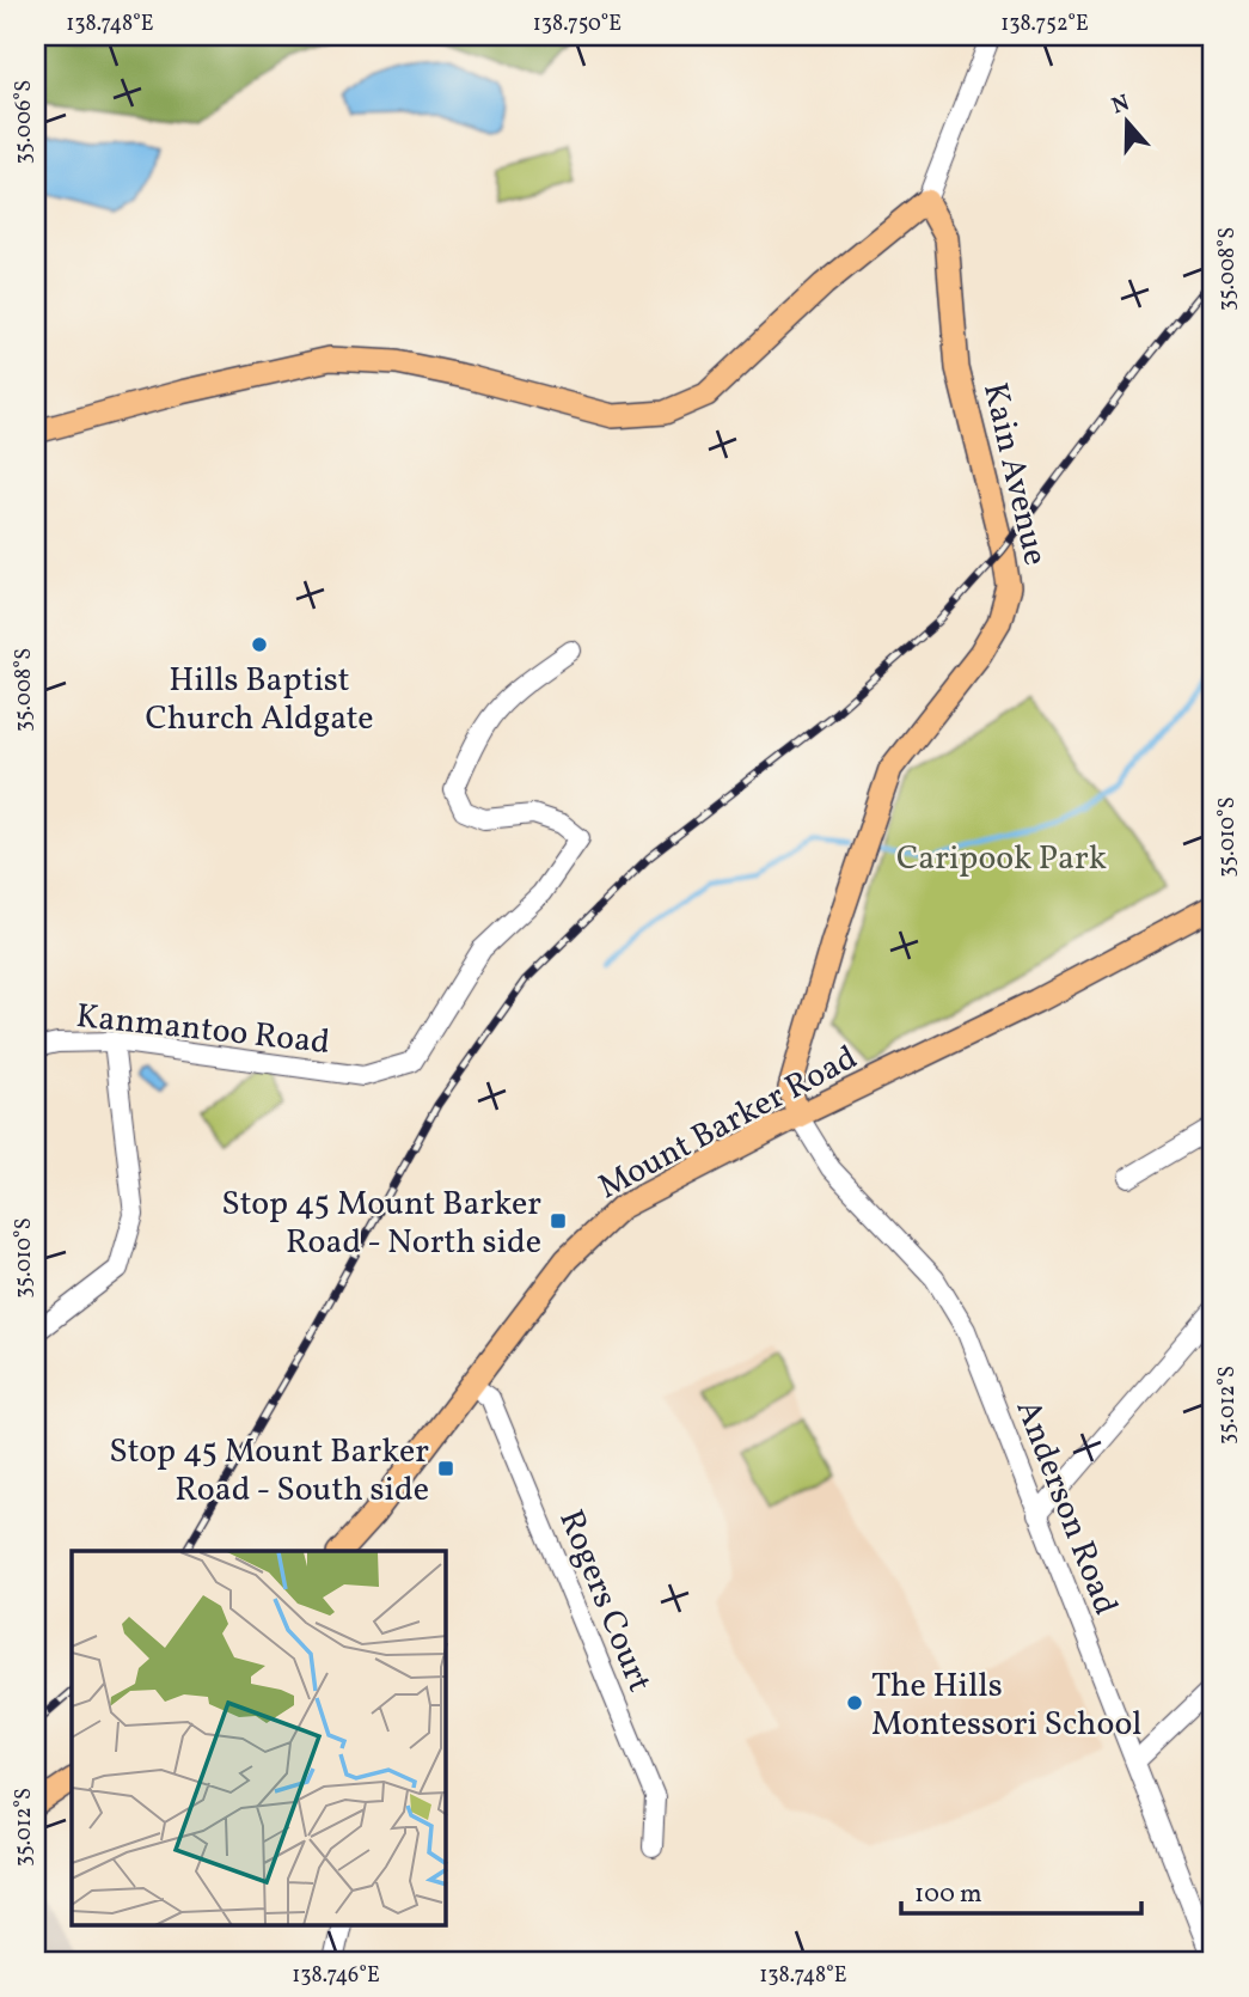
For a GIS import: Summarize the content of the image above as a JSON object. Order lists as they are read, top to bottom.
{
  "streets": {
    "main road": ["Kain Avenue", "Mount Barker Road"],
    "street": ["Kanmantoo Road", "Anderson Road", "Rogers Court"]
  },
  "crossings": [
    ["Kain Avenue", "Mount Barker Road"],
    ["Kain Avenue", "Anderson Road"],
    ["Mount Barker Road", "Anderson Road"],
    ["Mount Barker Road", "Rogers Court"]
  ],
  "parks": ["Caripook Park"],
  "places": {
    "other": ["Hills Baptist Church Aldgate", "The Hills Montessori School"],
    "transit": ["Stop 45 Mount Barker Road - North side", "Stop 45 Mount Barker Road - South side"]
  },
  "scale_bar": "100 m",
  "north": "top",
  "coordinates": [
    "138.748°E",
    "138.750°E",
    "138.752°E",
    "35.006°S",
    "35.008°S",
    "35.010°S",
    "35.012°S",
    "138.746°E"
  ]
}
